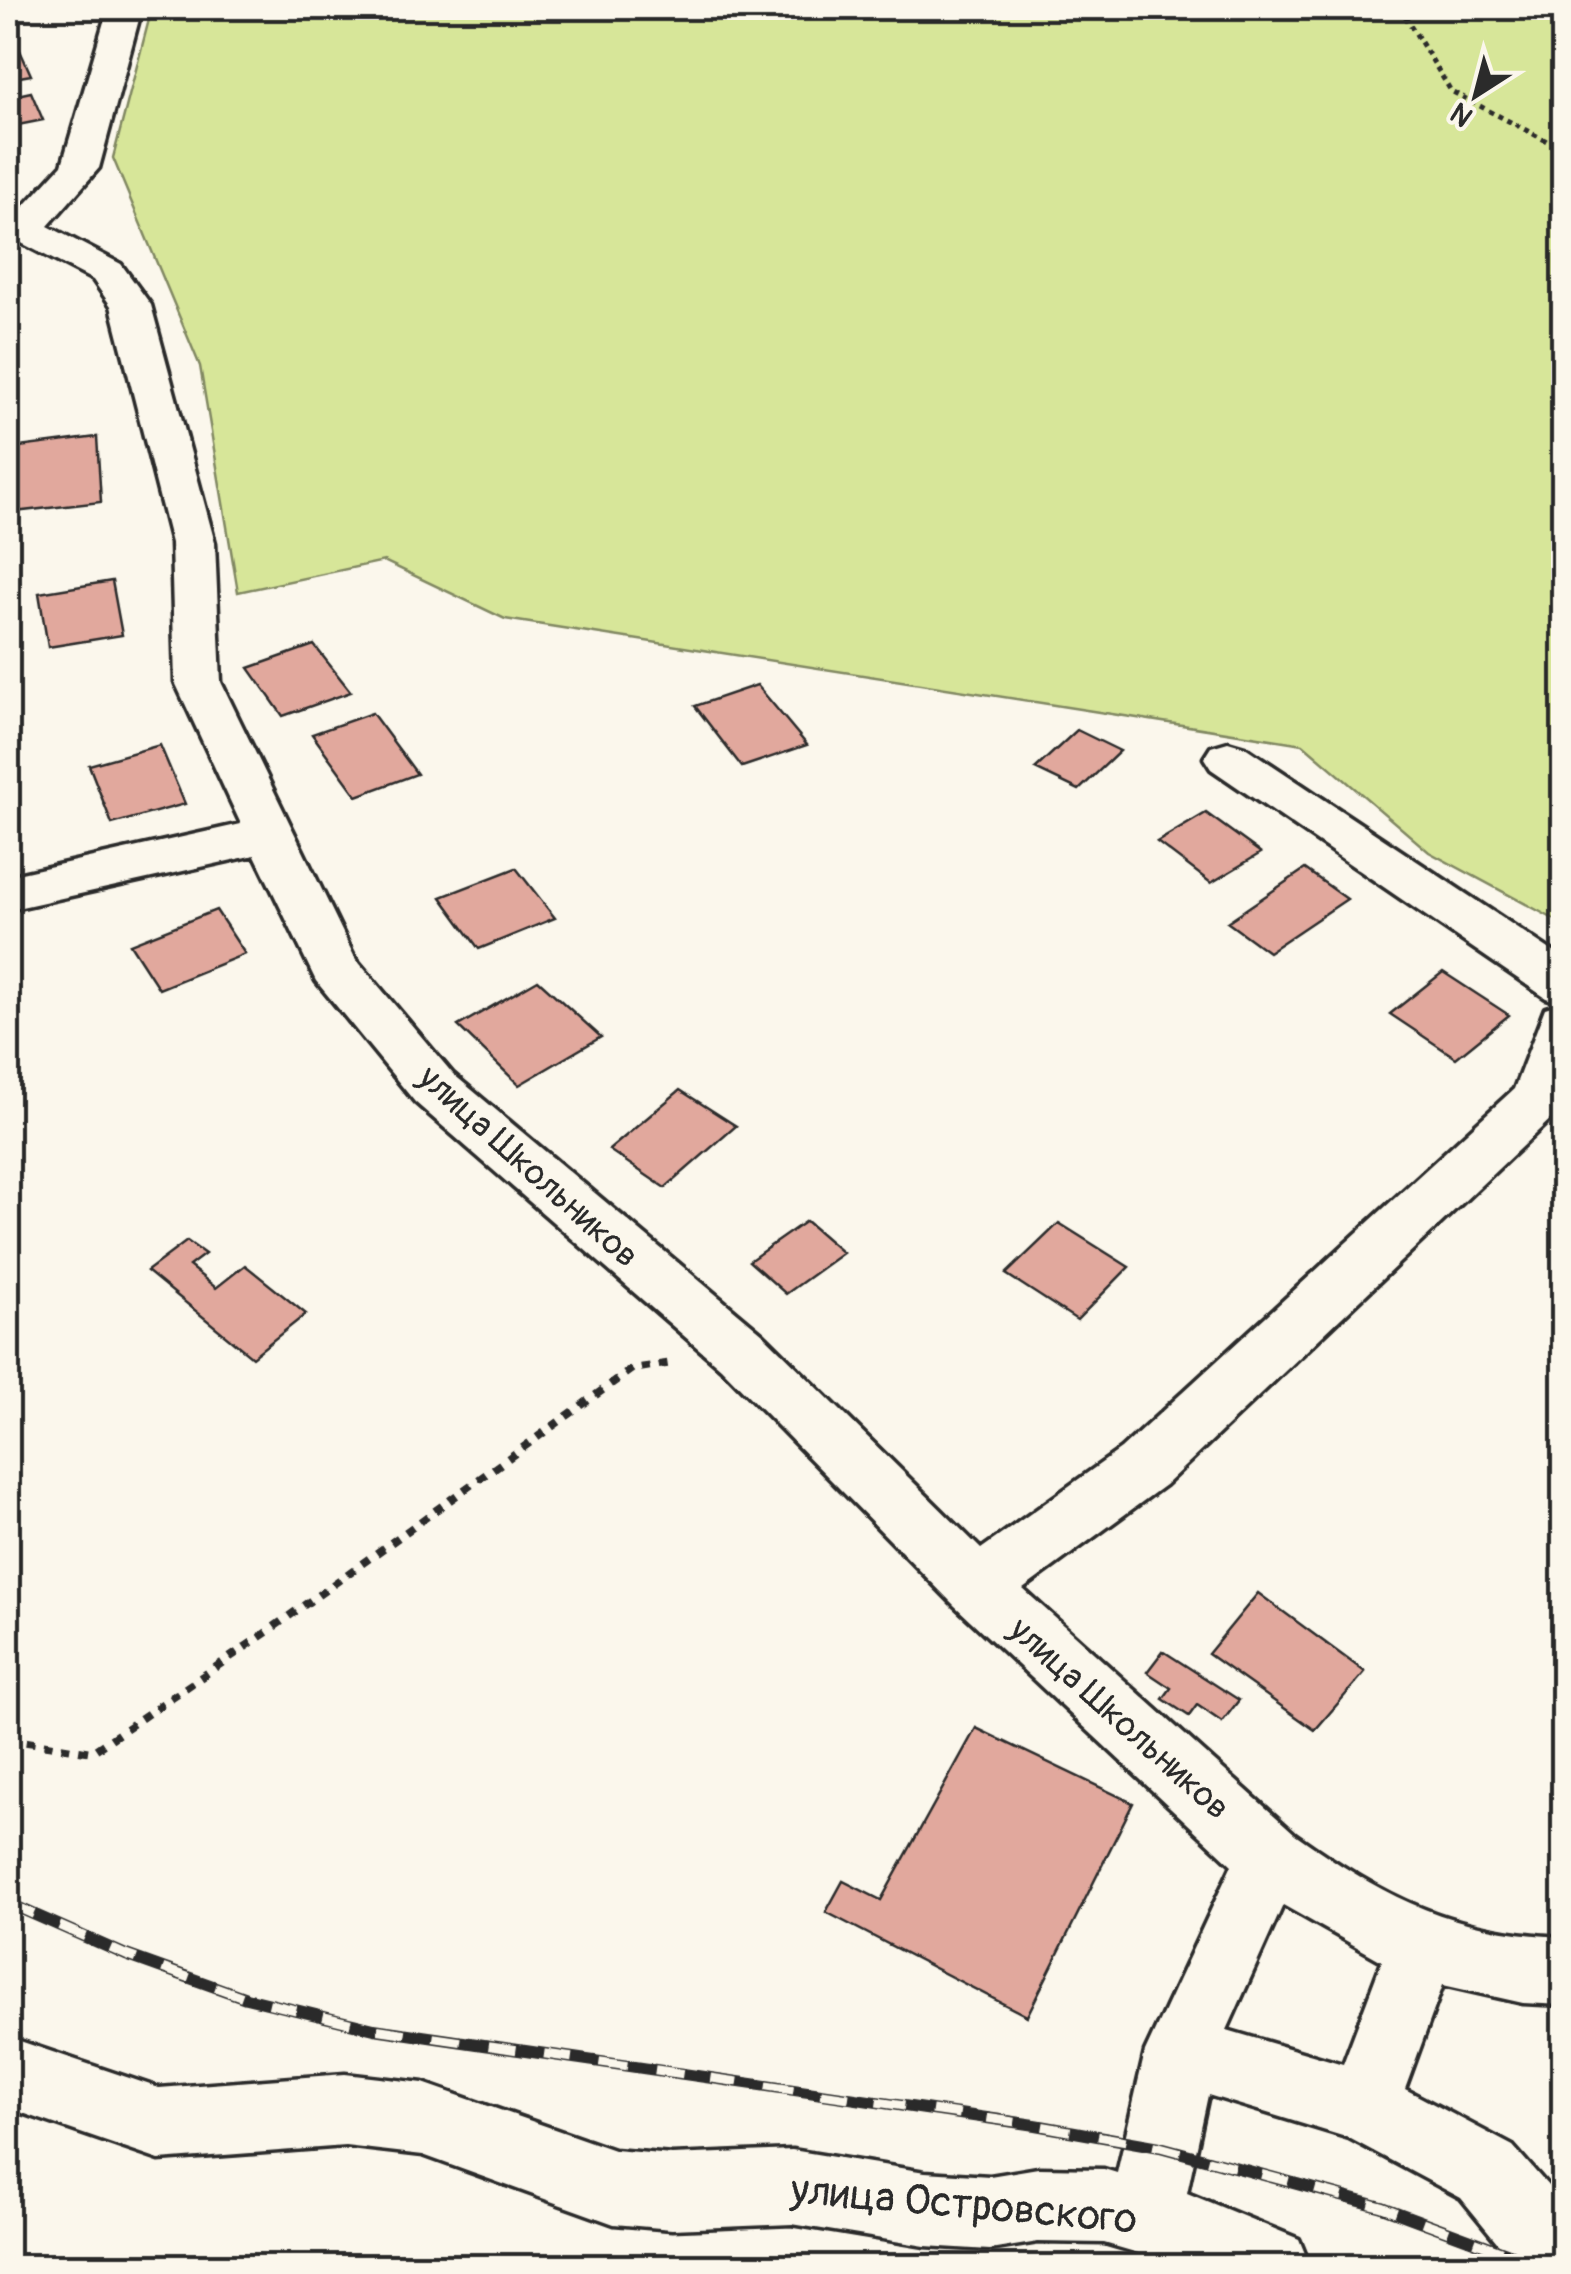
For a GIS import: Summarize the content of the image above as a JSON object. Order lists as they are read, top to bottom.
{
  "streets": {
    "street": ["улица Школьников", "улица Островского"]
  },
  "north": "bottom left"
}
